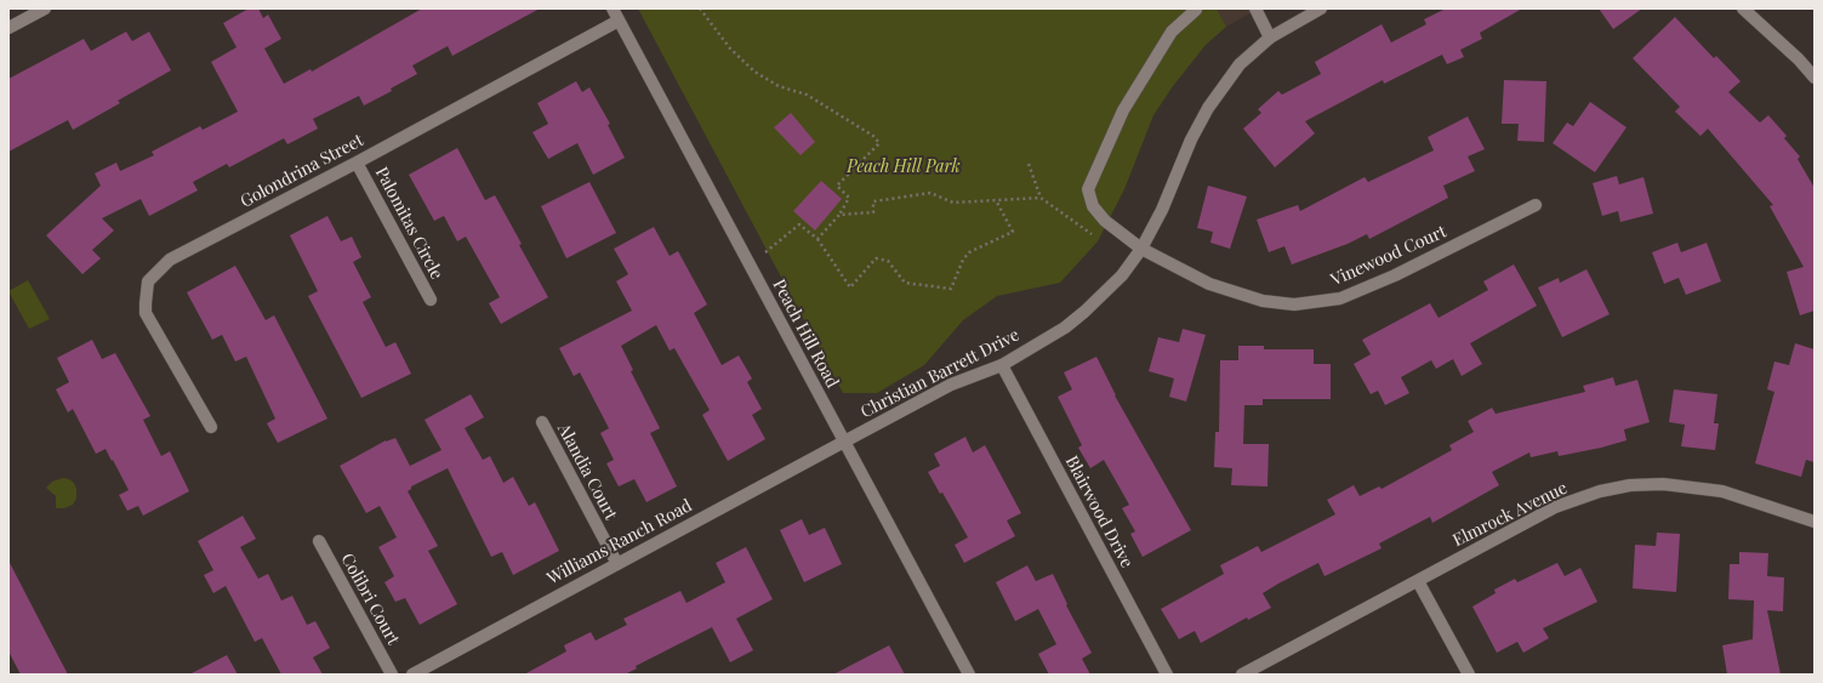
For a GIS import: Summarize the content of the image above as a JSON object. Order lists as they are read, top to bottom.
{
  "streets": {
    "street": [
      "Golondrina Street",
      "Palomitas Circle",
      "Vinewood Court",
      "Peach Hill Road",
      "Christian Barrett Drive",
      "Alandia Court",
      "Blairwood Drive",
      "Elmrock Avenue",
      "Williams Ranch Road",
      "Colibri Court"
    ]
  },
  "crossings": [
    ["Golondrina Street", "Palomitas Circle"],
    ["Golondrina Street", "Peach Hill Road"],
    ["Vinewood Court", "Christian Barrett Drive"],
    ["Peach Hill Road", "Christian Barrett Drive"],
    ["Peach Hill Road", "Williams Ranch Road"],
    ["Christian Barrett Drive", "Blairwood Drive"],
    ["Christian Barrett Drive", "Williams Ranch Road"],
    ["Alandia Court", "Williams Ranch Road"]
  ],
  "parks": ["Peach Hill Park"]
}
